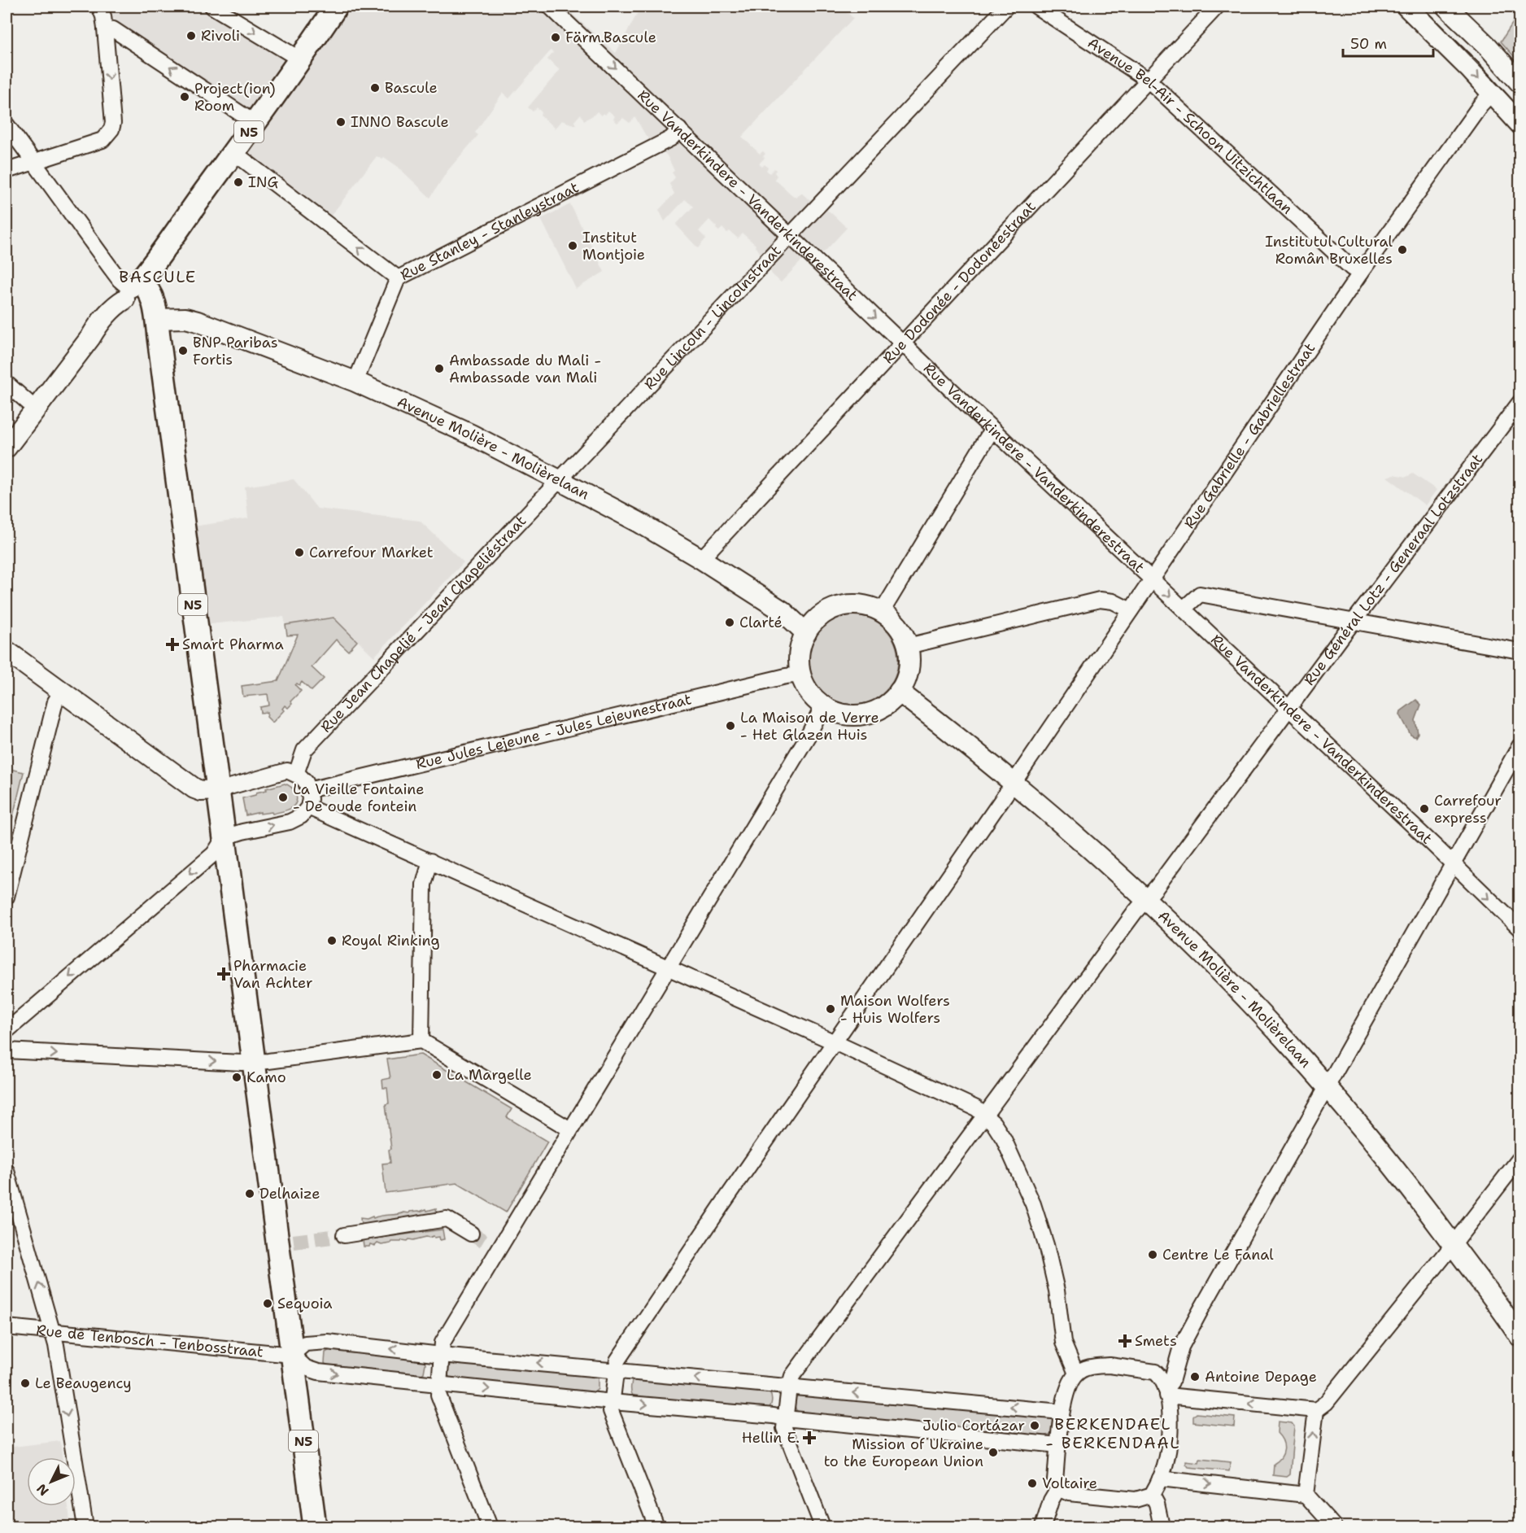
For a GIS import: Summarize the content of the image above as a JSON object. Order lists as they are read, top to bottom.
{
  "streets": {
    "main road": ["N5"],
    "street": [
      "Avenue Bel-Air - Schoon Uitzichtlaan",
      "Rue Vanderkindere - Vanderkinderestraat",
      "Rue Stanley - Stanleystraat",
      "Rue Dodonée - Dodonéestraat",
      "Rue Lincoln - Lincolnstraat",
      "Rue Gabrielle - Gabriellestraat",
      "Avenue Molière - Molièrelaan",
      "Rue Général Lotz - Generaal Lotzstraat",
      "Rue Jean Chapelié - Jean Chapeliéstraat",
      "Rue Jules Lejeune - Jules Lejeunestraat",
      "Rue de Tenbosch - Tenbosstraat"
    ]
  },
  "crossings": [
    ["Avenue Bel-Air - Schoon Uitzichtlaan", "Rue Dodonée - Dodonéestraat"],
    ["Avenue Bel-Air - Schoon Uitzichtlaan", "Rue Gabrielle - Gabriellestraat"],
    ["N5", "Avenue Molière - Molièrelaan"],
    ["N5", "Rue de Tenbosch - Tenbosstraat"],
    ["Rue Vanderkindere - Vanderkinderestraat", "Rue Stanley - Stanleystraat"],
    ["Rue Vanderkindere - Vanderkinderestraat", "Rue Dodonée - Dodonéestraat"],
    ["Rue Vanderkindere - Vanderkinderestraat", "Rue Lincoln - Lincolnstraat"],
    ["Rue Vanderkindere - Vanderkinderestraat", "Rue Gabrielle - Gabriellestraat"],
    ["Rue Vanderkindere - Vanderkinderestraat", "Rue Général Lotz - Generaal Lotzstraat"],
    ["Rue Stanley - Stanleystraat", "Avenue Molière - Molièrelaan"],
    ["Rue Dodonée - Dodonéestraat", "Avenue Molière - Molièrelaan"],
    ["Rue Lincoln - Lincolnstraat", "Avenue Molière - Molièrelaan"],
    ["Rue Lincoln - Lincolnstraat", "Rue Jean Chapelié - Jean Chapeliéstraat"],
    ["Rue Gabrielle - Gabriellestraat", "Avenue Molière - Molièrelaan"],
    ["Avenue Molière - Molièrelaan", "Rue Général Lotz - Generaal Lotzstraat"],
    ["Avenue Molière - Molièrelaan", "Rue Jean Chapelié - Jean Chapeliéstraat"],
    ["Avenue Molière - Molièrelaan", "Rue Jules Lejeune - Jules Lejeunestraat"]
  ],
  "districts": ["BASCULE", "BERKENDAEL - BERKENDAAL"],
  "places": {
    "other": [
      "Rivoli",
      "Färm.Bascule",
      "Bascule",
      "Project(ion) Room",
      "INNO Bascule",
      "ING",
      "Institut Montjoie",
      "Institutul Cultural Român Bruxelles",
      "BNP Paribas Fortis",
      "Ambassade du Mali - Ambassade van Mali",
      "Carrefour Market",
      "Clarté",
      "La Maison de Verre - Het Glazen Huis",
      "La Vieille Fontaine - De oude fontein",
      "Carrefour express",
      "Royal Rinking",
      "Maison Wolfers - Huis Wolfers",
      "La Margelle",
      "Kamo",
      "Delhaize",
      "Centre Le Fanal",
      "Sequoia",
      "Antoine Depage",
      "Le Beaugency",
      "Julio Cortázar",
      "Mission of Ukraine to the European Union",
      "Voltaire"
    ],
    "health": [
      "Smart Pharma",
      "Pharmacie Van Achter",
      "Smets",
      "Hellin E."
    ]
  },
  "scale_bar": "50 m",
  "north": "bottom left"
}
